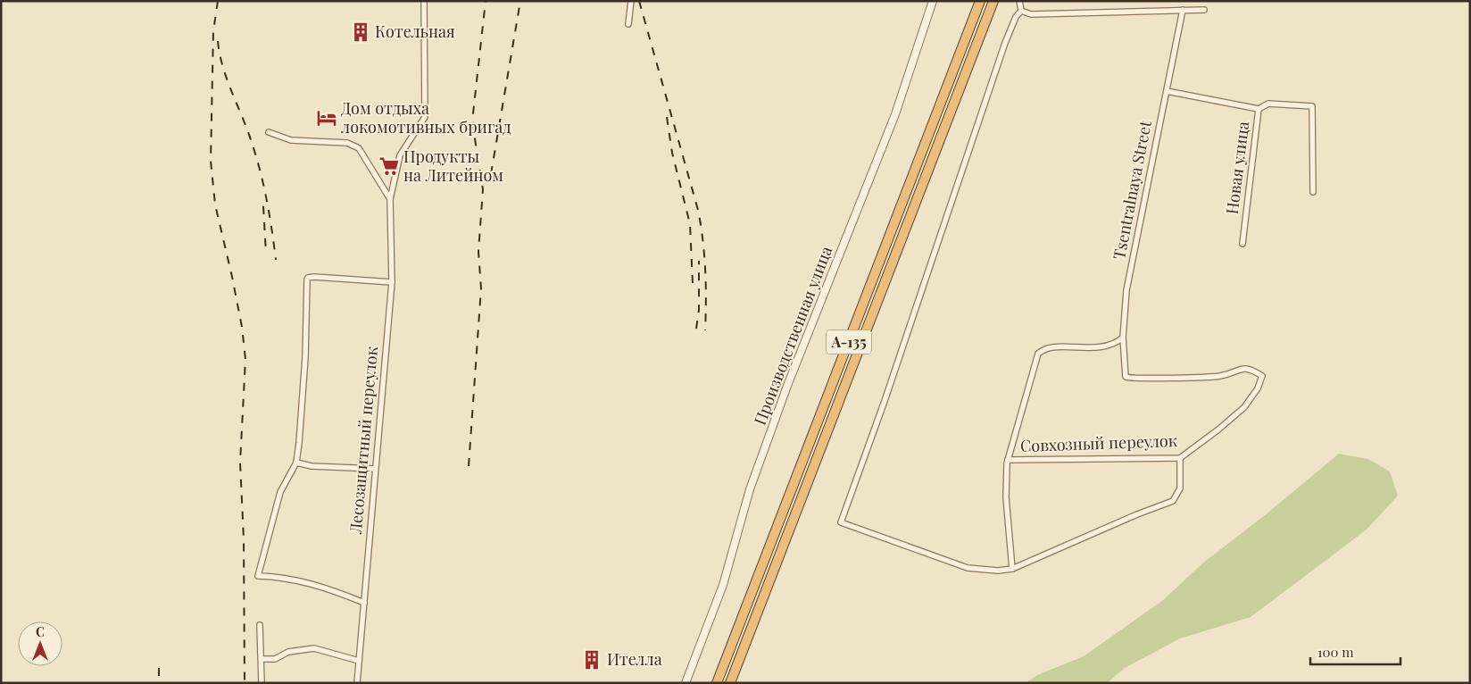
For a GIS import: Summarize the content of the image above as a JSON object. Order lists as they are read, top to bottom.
{
  "streets": {
    "highway": ["А-135"],
    "street": [
      "Новая улица",
      "Tsentralnaya Street",
      "Производственная улица",
      "Лесозащитный переулок",
      "Совхозный переулок"
    ]
  },
  "crossings": [
    ["Новая улица", "Tsentralnaya Street"],
    ["Tsentralnaya Street", "Совхозный переулок"]
  ],
  "places": {
    "building": ["Котельная", "Ителла"],
    "hotel": ["Дом отдыха локомотивных бригад"],
    "supermarket": ["Продукты на Литейном"]
  },
  "scale_bar": "100 m",
  "north": "top"
}
